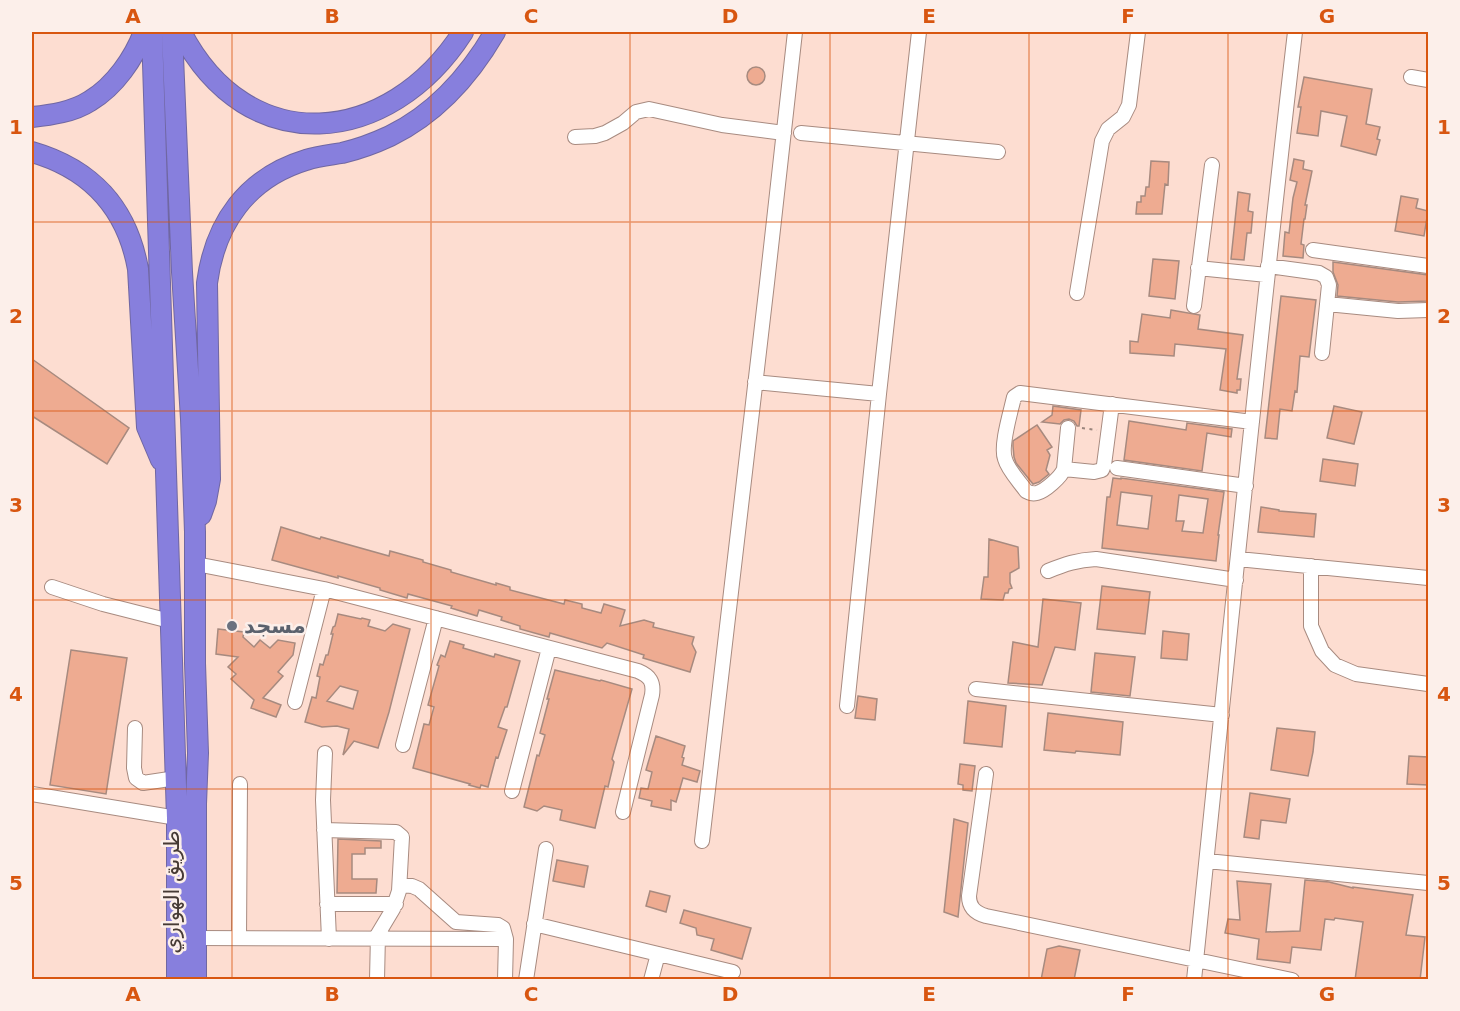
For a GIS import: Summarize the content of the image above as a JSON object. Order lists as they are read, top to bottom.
{
  "streets": {
    "highway": ["طريق الهواري"]
  },
  "places": ["مسجد"],
  "grid": {
    "columns": [
      "A",
      "B",
      "C",
      "D",
      "E",
      "F",
      "G"
    ],
    "rows": [
      "1",
      "2",
      "3",
      "4",
      "5"
    ]
  }
}
